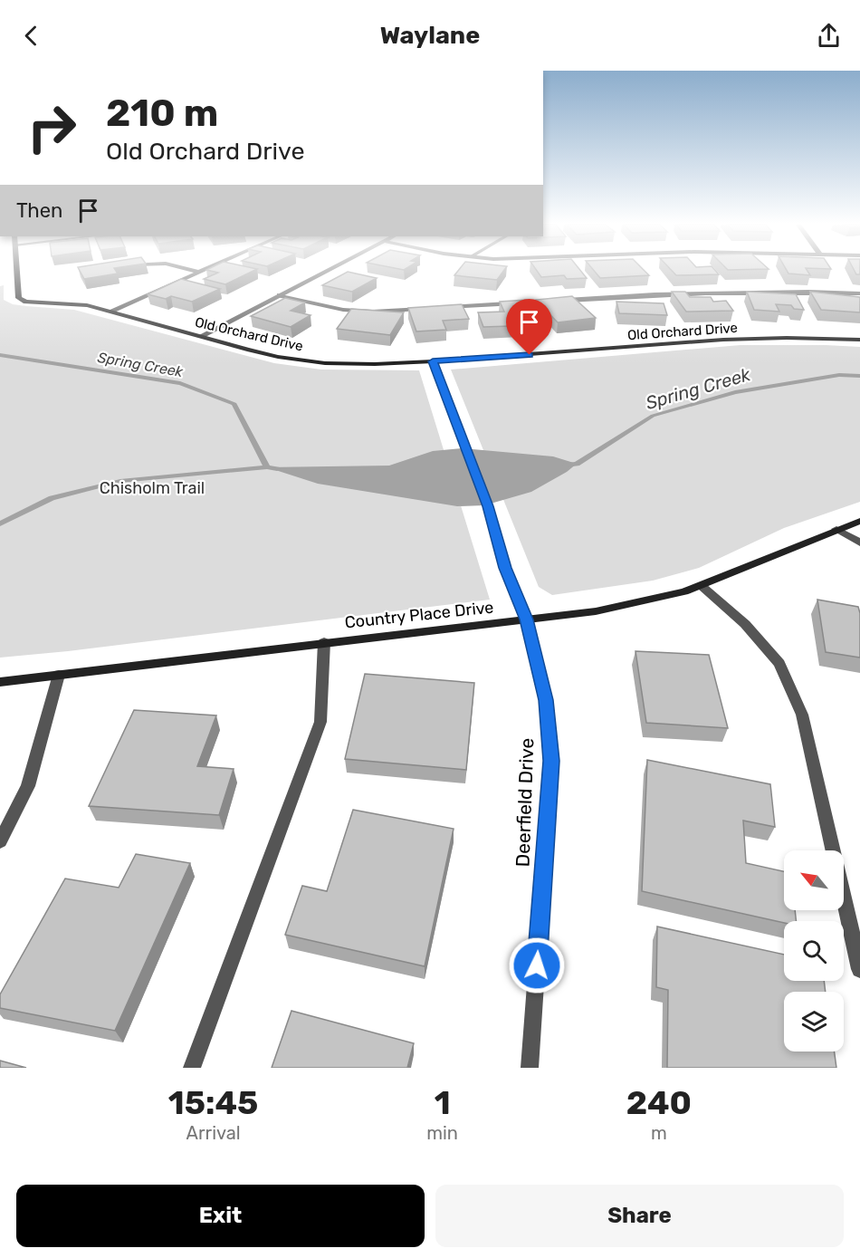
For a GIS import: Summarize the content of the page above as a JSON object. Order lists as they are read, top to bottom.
{
  "streets": {
    "street": ["Old Orchard Drive", "Country Place Drive", "Deerfield Drive"]
  },
  "crossings": [
    ["Old Orchard Drive", "Deerfield Drive"],
    ["Country Place Drive", "Deerfield Drive"]
  ],
  "water": ["Spring Creek"],
  "parks": ["Chisholm Trail"],
  "north": "top left",
  "page": {
    "header": "Waylane",
    "turn": ["210 m", "Old Orchard Drive"],
    "then": "Then",
    "eta": [
      "15:45",
      "Arrival",
      "1",
      "min",
      "240",
      "m"
    ],
    "buttons": ["Exit", "Share"]
  }
}
